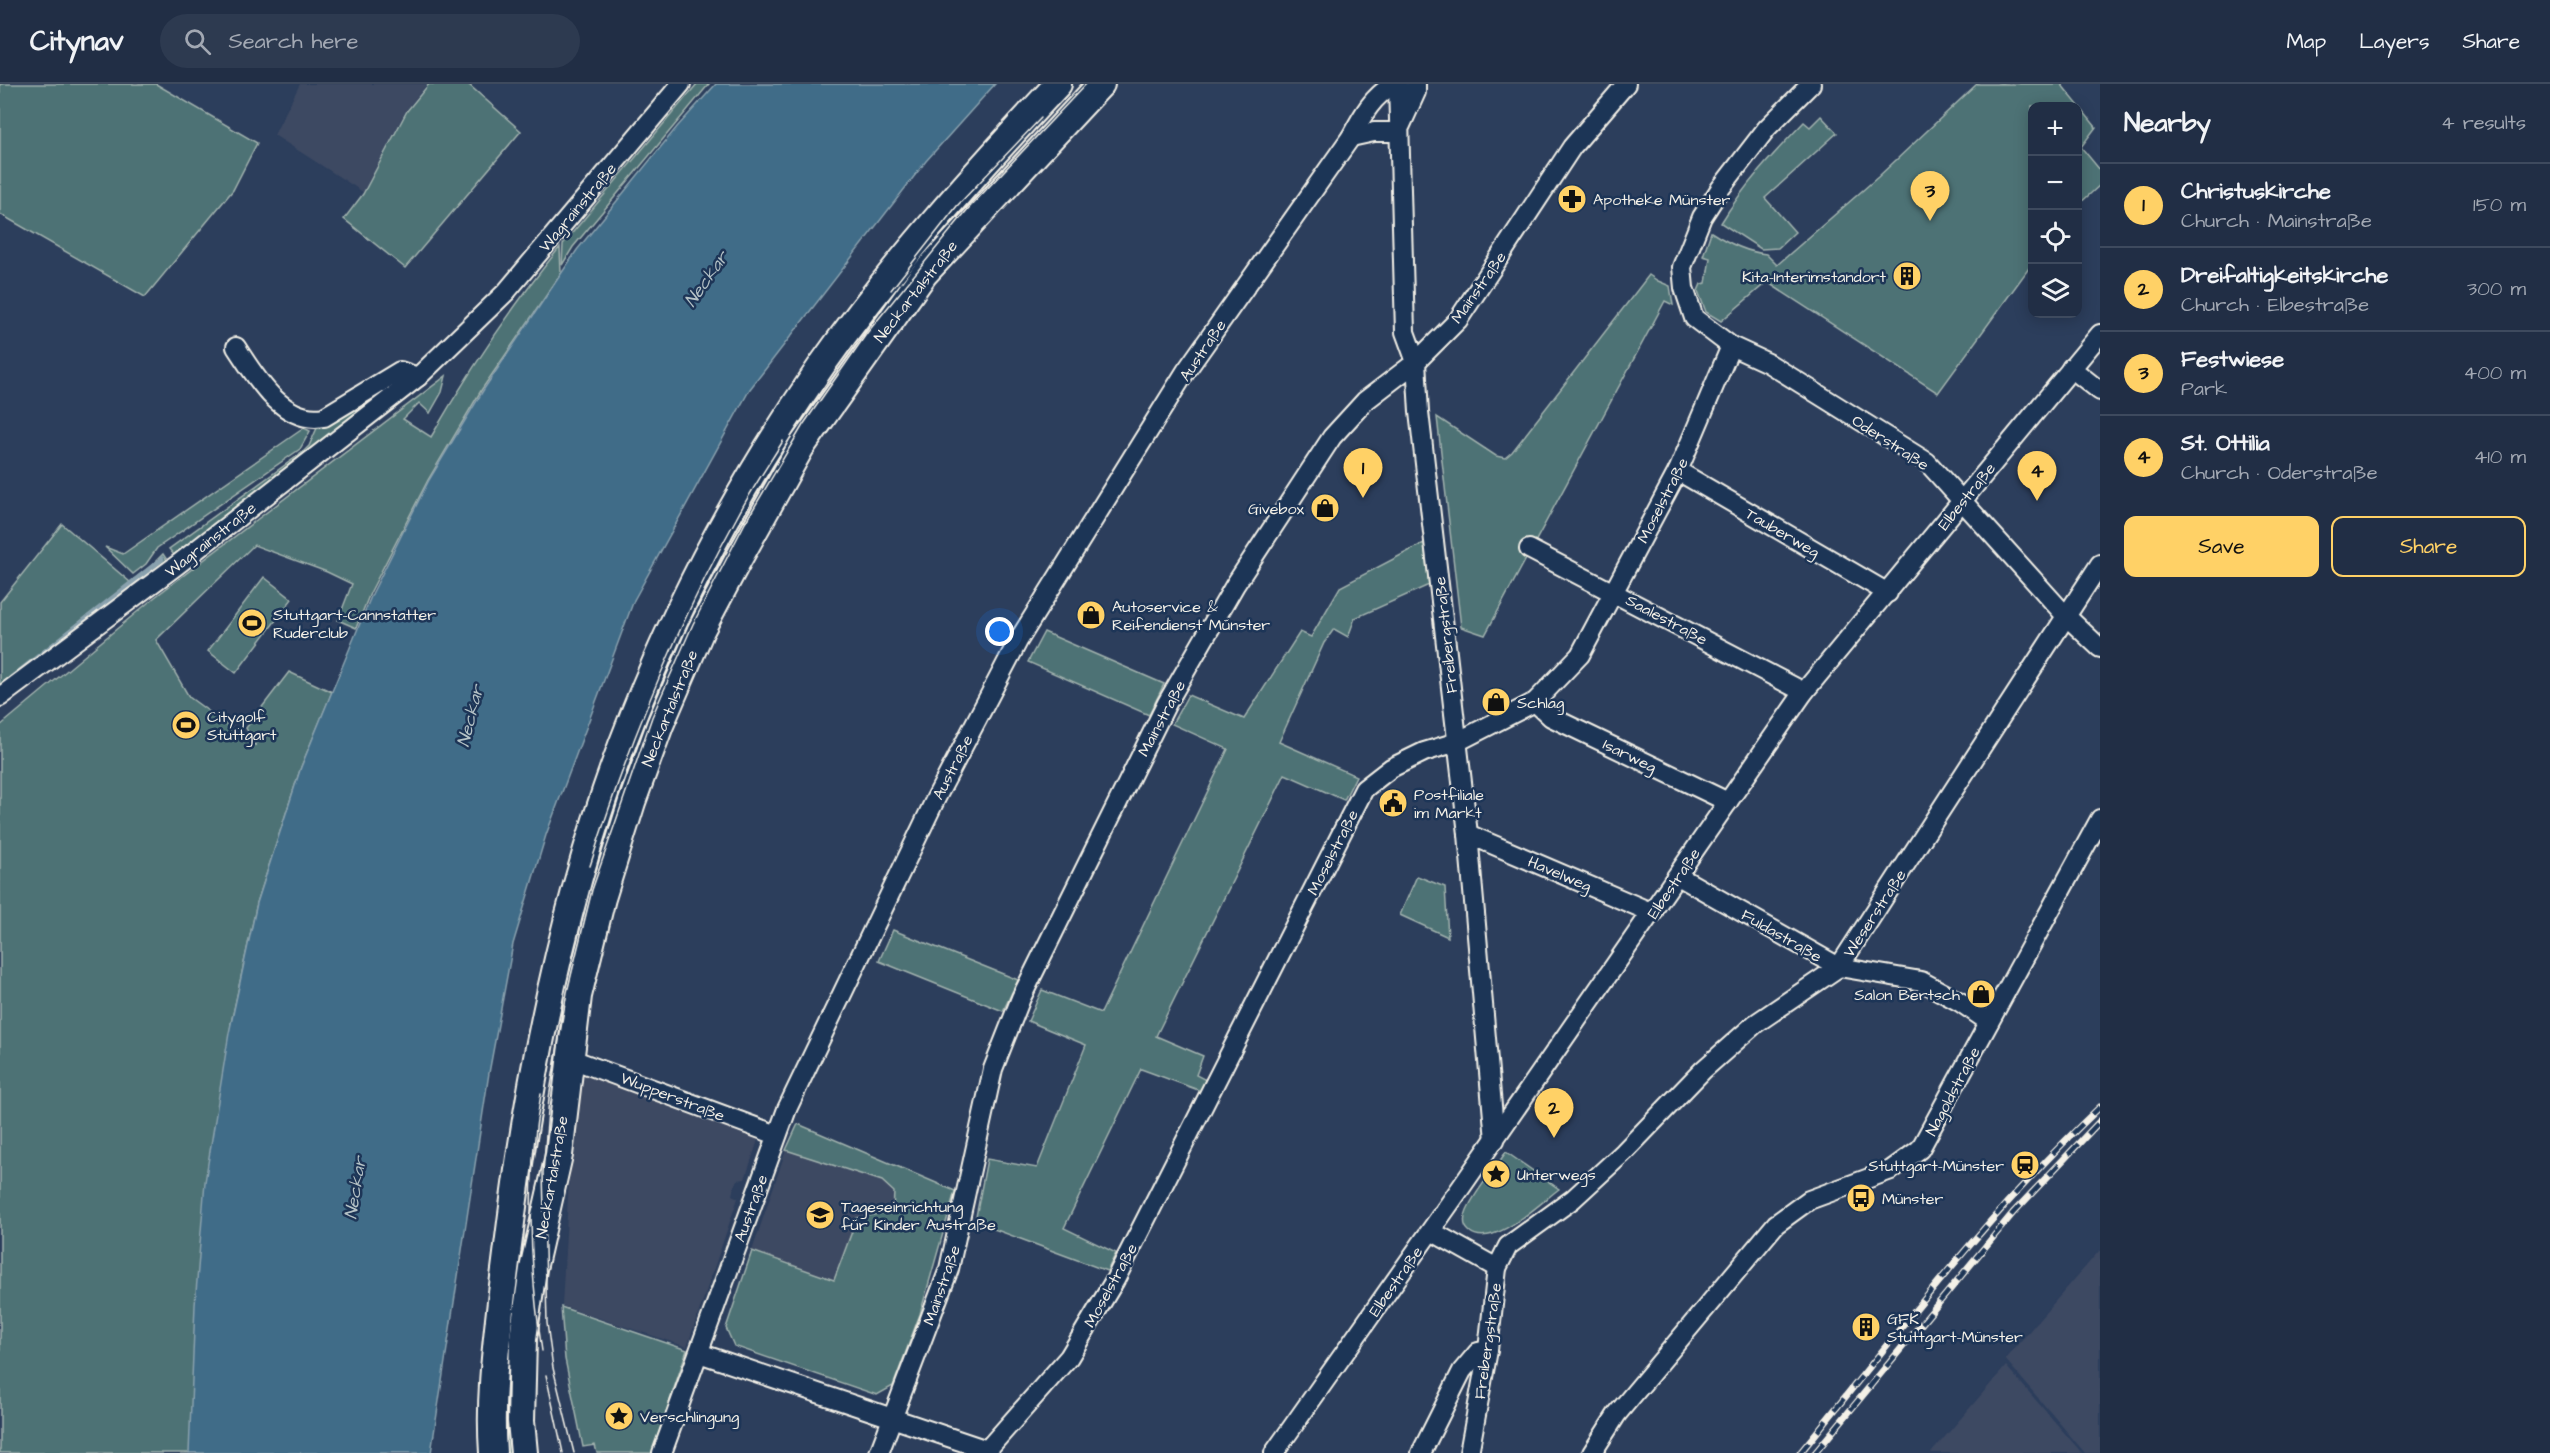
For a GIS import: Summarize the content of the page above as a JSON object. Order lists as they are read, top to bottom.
{
  "streets": {
    "main road": ["Neckartalstraße"],
    "street": [
      "Wagrainstraße",
      "Mainstraße",
      "Austraße",
      "Oderstraße",
      "Elbestraße",
      "Moselstraße",
      "Tauberweg",
      "Saalestraße",
      "Freibergstraße",
      "Isarweg",
      "Havelweg",
      "Weserstraße",
      "Fuldastraße",
      "Nagoldstraße",
      "Wupperstraße"
    ]
  },
  "crossings": [
    ["Mainstraße", "Moselstraße"],
    ["Mainstraße", "Freibergstraße"],
    ["Neckartalstraße", "Wupperstraße"],
    ["Austraße", "Moselstraße"],
    ["Austraße", "Freibergstraße"],
    ["Austraße", "Wupperstraße"],
    ["Oderstraße", "Elbestraße"],
    ["Oderstraße", "Moselstraße"],
    ["Oderstraße", "Weserstraße"],
    ["Elbestraße", "Tauberweg"],
    ["Elbestraße", "Saalestraße"],
    ["Elbestraße", "Freibergstraße"],
    ["Elbestraße", "Isarweg"],
    ["Elbestraße", "Havelweg"],
    ["Elbestraße", "Fuldastraße"],
    ["Moselstraße", "Tauberweg"],
    ["Moselstraße", "Saalestraße"],
    ["Moselstraße", "Freibergstraße"],
    ["Moselstraße", "Isarweg"],
    ["Freibergstraße", "Havelweg"],
    ["Freibergstraße", "Weserstraße"],
    ["Weserstraße", "Fuldastraße"],
    ["Fuldastraße", "Nagoldstraße"]
  ],
  "water": ["Neckar"],
  "places": {
    "pharmacy": ["Apotheke Münster"],
    "building": ["Kita-Interimstandort", "GFK Stuttgart-Münster"],
    "shop": [
      "Givebox",
      "Autoservice & Reifendienst Münster",
      "Schlag",
      "Salon Bertsch"
    ],
    "sports": ["Stuttgart-Cannstatter Ruderclub", "Citygolf Stuttgart"],
    "public building": ["Postfiliale im Markt"],
    "station": ["Stuttgart-Münster"],
    "place": ["Unterwegs", "Verschlingung"],
    "bus stop": ["Münster"],
    "school or university": ["Tageseinrichtung für Kinder Austraße"]
  },
  "page": {
    "header": "Citynav",
    "search": "Search here",
    "nav": ["Map", "Layers", "Share"],
    "heading": ["Nearby", "4 results"],
    "map_buttons": ["+", "−"],
    "list": [
      {
        "mark": "1",
        "name": "Christuskirche",
        "note": "Church · Mainstraße",
        "value": "150 m"
      },
      {
        "mark": "2",
        "name": "Dreifaltigkeitskirche",
        "note": "Church · Elbestraße",
        "value": "300 m"
      },
      {
        "mark": "3",
        "name": "Festwiese",
        "note": "Park",
        "value": "400 m"
      },
      {
        "mark": "4",
        "name": "St. Ottilia",
        "note": "Church · Oderstraße",
        "value": "410 m"
      }
    ],
    "pins": [
      "3",
      "1",
      "4",
      "2"
    ],
    "buttons": ["Save", "Share"]
  }
}
